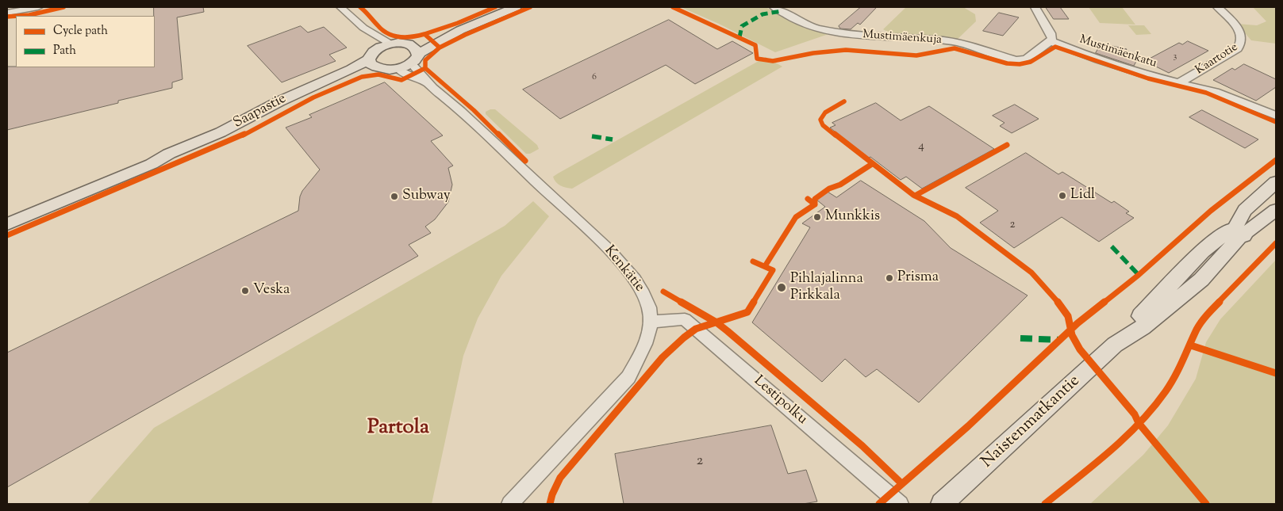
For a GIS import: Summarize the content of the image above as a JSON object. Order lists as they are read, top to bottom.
{
  "streets": {
    "main road": ["Saapastie", "Naistenmatkantie"],
    "street": [
      "Mustimäenkuja",
      "Mustimäenkatu",
      "Kaartotie",
      "Kenkätie",
      "Lestipolku"
    ]
  },
  "crossings": [
    ["Mustimäenkuja", "Mustimäenkatu"],
    ["Mustimäenkatu", "Kaartotie"],
    ["Kenkätie", "Lestipolku"]
  ],
  "districts": ["Partola"],
  "places": [
    "Lidl",
    "Subway",
    "Munkkis",
    "Prisma",
    "Pihlajalinna Pirkkala",
    "Veska"
  ],
  "house_numbers": [
    "3",
    "6",
    "4",
    "2",
    "2"
  ],
  "legend": ["Cycle path", "Path"]
}
